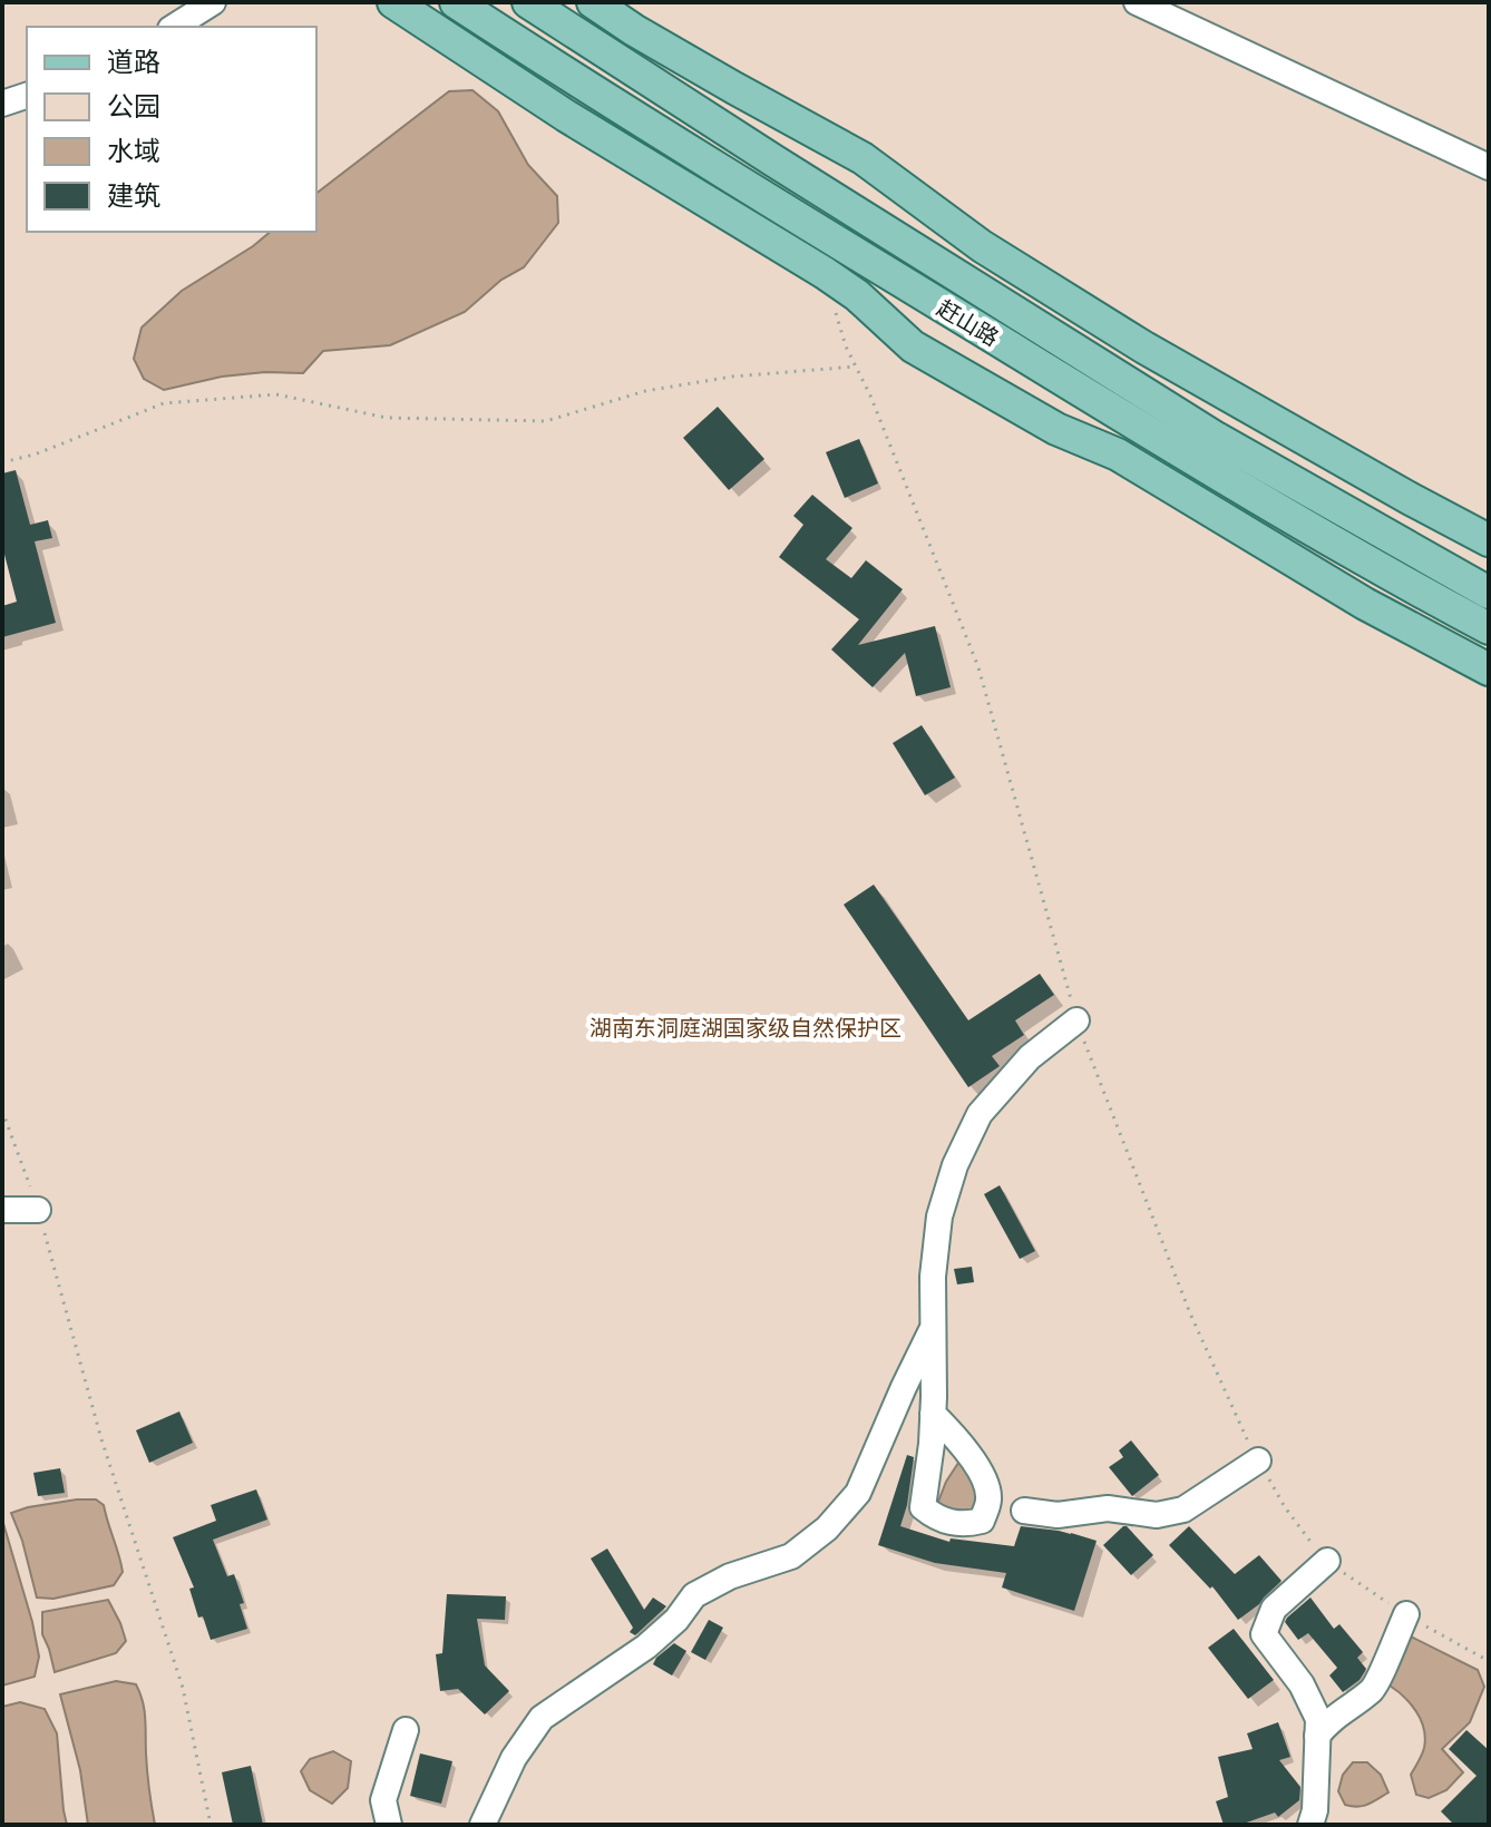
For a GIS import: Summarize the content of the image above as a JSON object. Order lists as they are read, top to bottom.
{
  "streets": {
    "main road": ["赶山路"]
  },
  "parks": ["湖南东洞庭湖国家级自然保护区"],
  "legend": [
    "道路",
    "公园",
    "水域",
    "建筑"
  ]
}
